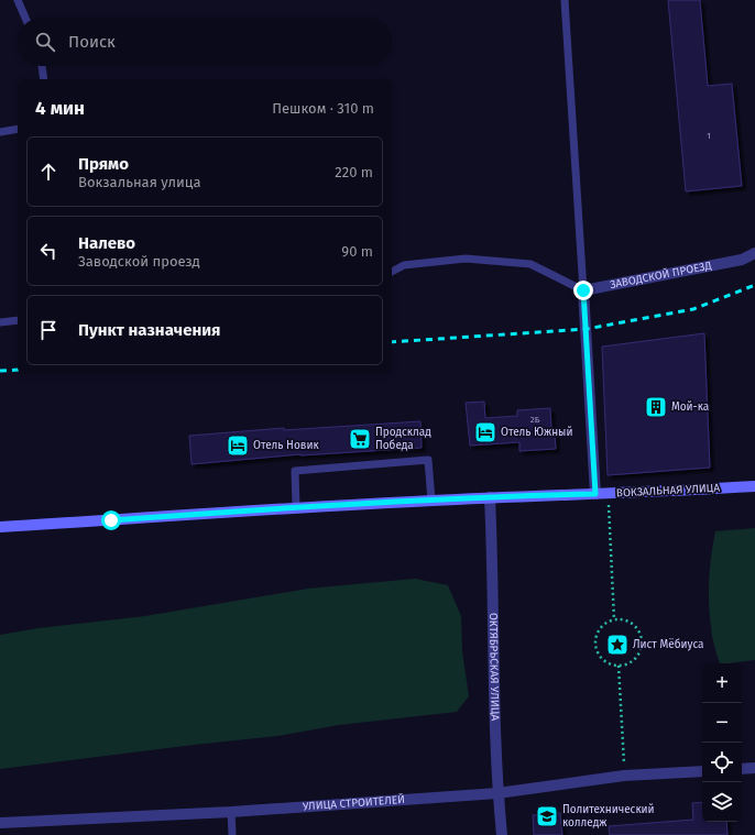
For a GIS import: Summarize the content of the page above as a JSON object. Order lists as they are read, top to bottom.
{
  "streets": {
    "main road": ["ВОКЗАЛЬНАЯ УЛИЦА"],
    "street": ["ЗАВОДСКОЙ ПРОЕЗД", "ОКТЯБРЬСКАЯ УЛИЦА", "УЛИЦА СТРОИТЕЛЕЙ"]
  },
  "crossings": [
    ["ВОКЗАЛЬНАЯ УЛИЦА", "ОКТЯБРЬСКАЯ УЛИЦА"],
    ["ОКТЯБРЬСКАЯ УЛИЦА", "УЛИЦА СТРОИТЕЛЕЙ"]
  ],
  "places": {
    "building": ["Мой-ка"],
    "hotel": ["Отель Южный", "Отель Новик"],
    "supermarket": ["Продсклад Победа"],
    "place": ["Лист Мёбиуса"],
    "school or university": ["Политехнический колледж"]
  },
  "house_numbers": ["1", "2Б"],
  "page": {
    "search": "Поиск",
    "heading": ["4 мин", "Пешком · 310 m"],
    "list": [
      ["Прямо", "Вокзальная улица", "220 m"],
      ["Налево", "Заводской проезд", "90 m"],
      "Пункт назначения"
    ],
    "map_buttons": ["+", "−"]
  }
}
